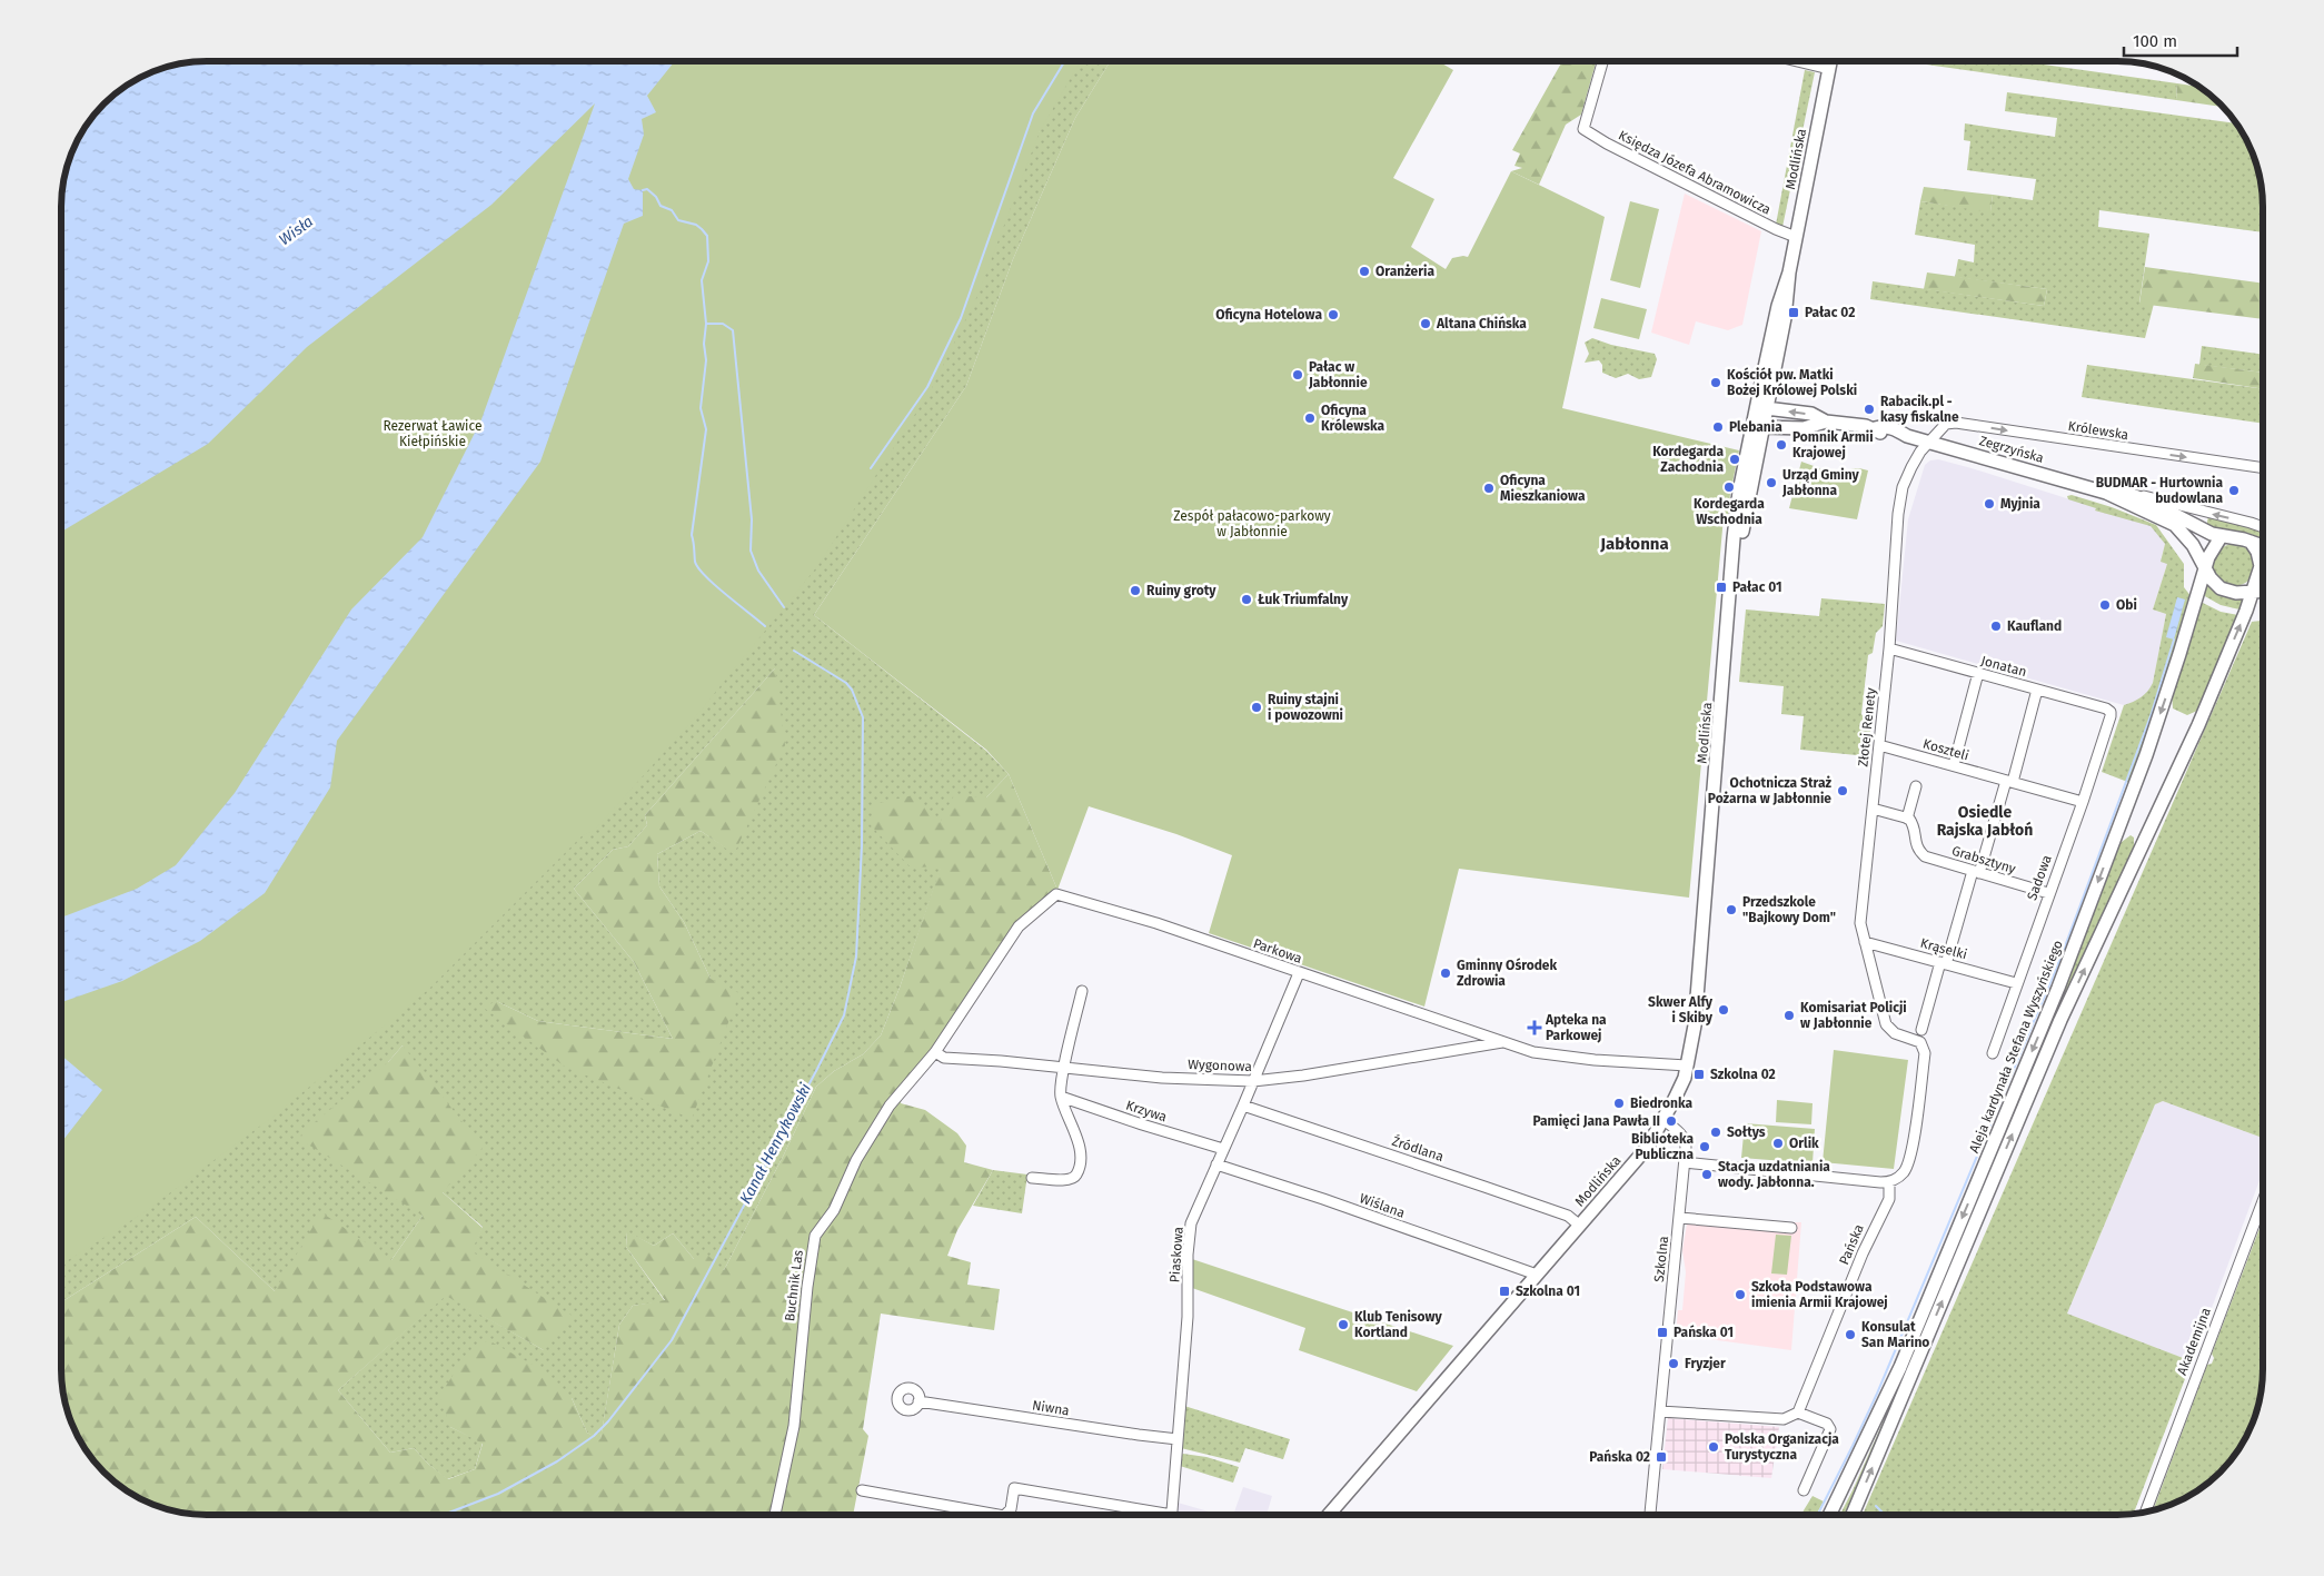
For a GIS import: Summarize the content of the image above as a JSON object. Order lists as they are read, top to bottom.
{
  "streets": {
    "main road": ["Modlińska", "Zegrzyńska", "Aleja kardynała Stefana Wyszyńskiego"],
    "street": [
      "Księdza Józefa Abramowicza",
      "Królewska",
      "Jonatan",
      "Złotej Renety",
      "Koszteli",
      "Grabsztyny",
      "Sadowa",
      "Krąselki",
      "Parkowa",
      "Wygonowa",
      "Krzywa",
      "Źródlana",
      "Wiślana",
      "Pańska",
      "Piaskowa",
      "Szkolna",
      "Buchnik Las",
      "Akademijna",
      "Niwna"
    ]
  },
  "crossings": [
    ["Modlińska", "Księdza Józefa Abramowicza"],
    ["Modlińska", "Zegrzyńska"],
    ["Modlińska", "Parkowa"],
    ["Modlińska", "Źródlana"],
    ["Modlińska", "Wiślana"],
    ["Modlińska", "Szkolna"],
    ["Królewska", "Zegrzyńska"],
    ["Królewska", "Złotej Renety"],
    ["Zegrzyńska", "Złotej Renety"],
    ["Zegrzyńska", "Aleja kardynała Stefana Wyszyńskiego"],
    ["Jonatan", "Złotej Renety"],
    ["Jonatan", "Sadowa"],
    ["Złotej Renety", "Koszteli"],
    ["Złotej Renety", "Krąselki"],
    ["Złotej Renety", "Pańska"],
    ["Koszteli", "Sadowa"],
    ["Grabsztyny", "Sadowa"],
    ["Sadowa", "Krąselki"],
    ["Parkowa", "Wygonowa"],
    ["Parkowa", "Piaskowa"],
    ["Parkowa", "Buchnik Las"],
    ["Wygonowa", "Piaskowa"],
    ["Wygonowa", "Buchnik Las"],
    ["Krzywa", "Piaskowa"],
    ["Źródlana", "Piaskowa"],
    ["Wiślana", "Piaskowa"],
    ["Piaskowa", "Niwna"]
  ],
  "districts": ["Jabłonna", "Osiedle Rajska Jabłoń"],
  "water": ["Wisła", "Kanał Henrykowski"],
  "parks": ["Rezerwat Ławice Kiełpińskie", "Zespół pałacowo-parkowy w Jabłonnie"],
  "places": {
    "other": [
      "Oranżeria",
      "Oficyna Hotelowa",
      "Altana Chińska",
      "Pałac w Jabłonnie",
      "Kościół pw. Matki Bożej Królowej Polski",
      "Rabacik.pl - kasy fiskalne",
      "Oficyna Królewska",
      "Plebania",
      "Pomnik Armii Krajowej",
      "Kordegarda Zachodnia",
      "Urząd Gminy Jabłonna",
      "Kordegarda Wschodnia",
      "Oficyna Mieszkaniowa",
      "BUDMAR - Hurtownia budowlana",
      "Myjnia",
      "Ruiny groty",
      "Łuk Triumfalny",
      "Obi",
      "Kaufland",
      "Ruiny stajni i powozowni",
      "Ochotnicza Straż Pożarna w Jabłonnie",
      "Przedszkole \"Bajkowy Dom\"",
      "Gminny Ośrodek Zdrowia",
      "Skwer Alfy i Skiby",
      "Komisariat Policji w Jabłonnie",
      "Biedronka",
      "Pamięci Jana Pawła II",
      "Sołtys",
      "Orlik",
      "Biblioteka Publiczna",
      "Stacja uzdatniania wody. Jabłonna.",
      "Szkoła Podstawowa imienia Armii Krajowej",
      "Klub Tenisowy Kortland",
      "Konsulat San Marino",
      "Fryzjer",
      "Polska Organizacja Turystyczna"
    ],
    "transit": [
      "Pałac 02",
      "Pałac 01",
      "Szkolna 02",
      "Szkolna 01",
      "Pańska 01",
      "Pańska 02"
    ],
    "health": ["Apteka na Parkowej"]
  },
  "scale_bar": "100 m"
}
